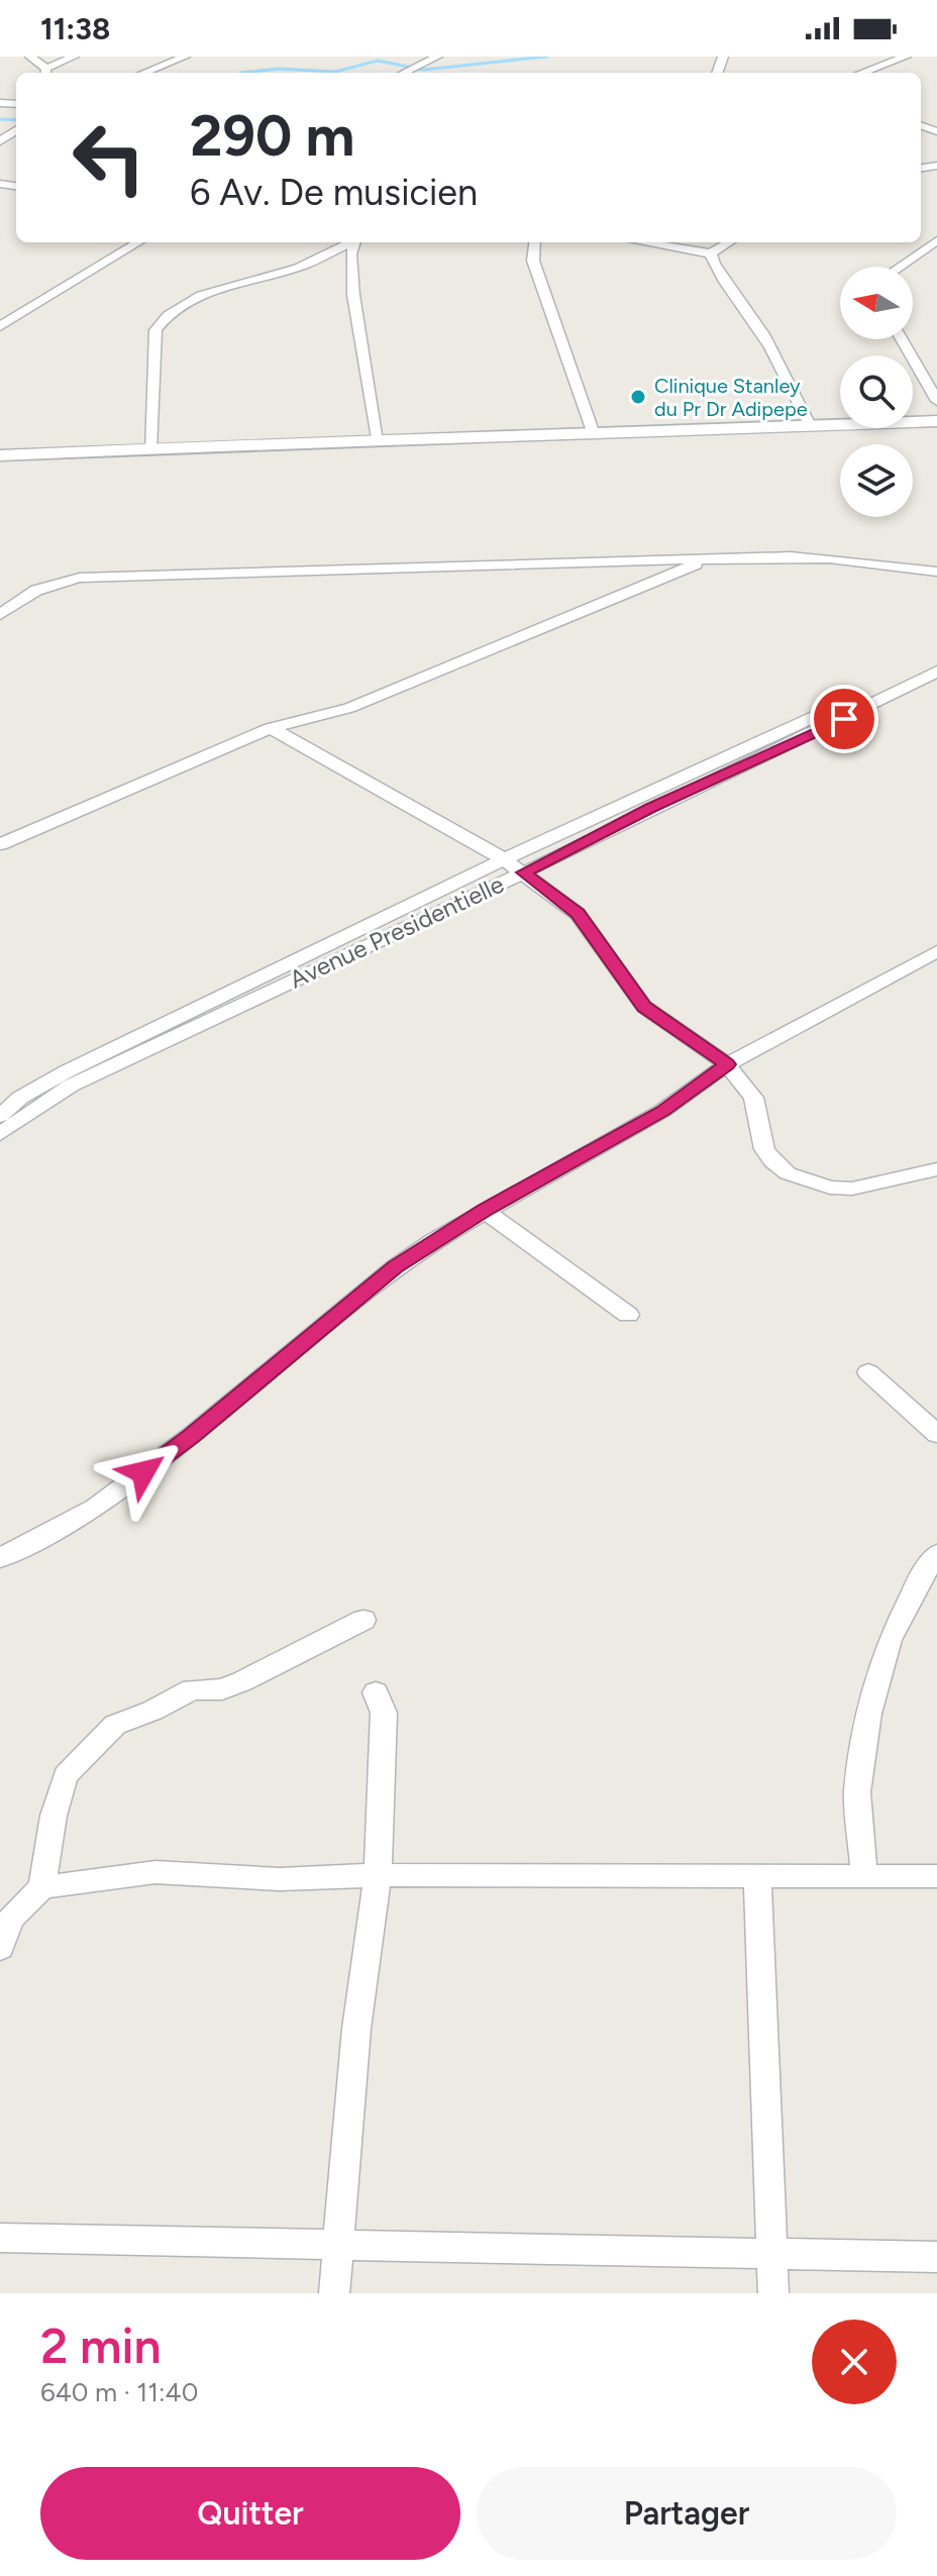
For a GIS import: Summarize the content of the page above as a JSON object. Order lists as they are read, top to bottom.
{
  "streets": {
    "street": ["Avenue Presidentielle"]
  },
  "places": ["Clinique Stanley du Pr Dr Adipepe"],
  "north": "left",
  "page": {
    "status": "11:38",
    "turn": ["290 m", "6 Av. De musicien"],
    "heading": ["2 min", "640 m · 11:40"],
    "buttons": ["Quitter", "Partager"]
  }
}
